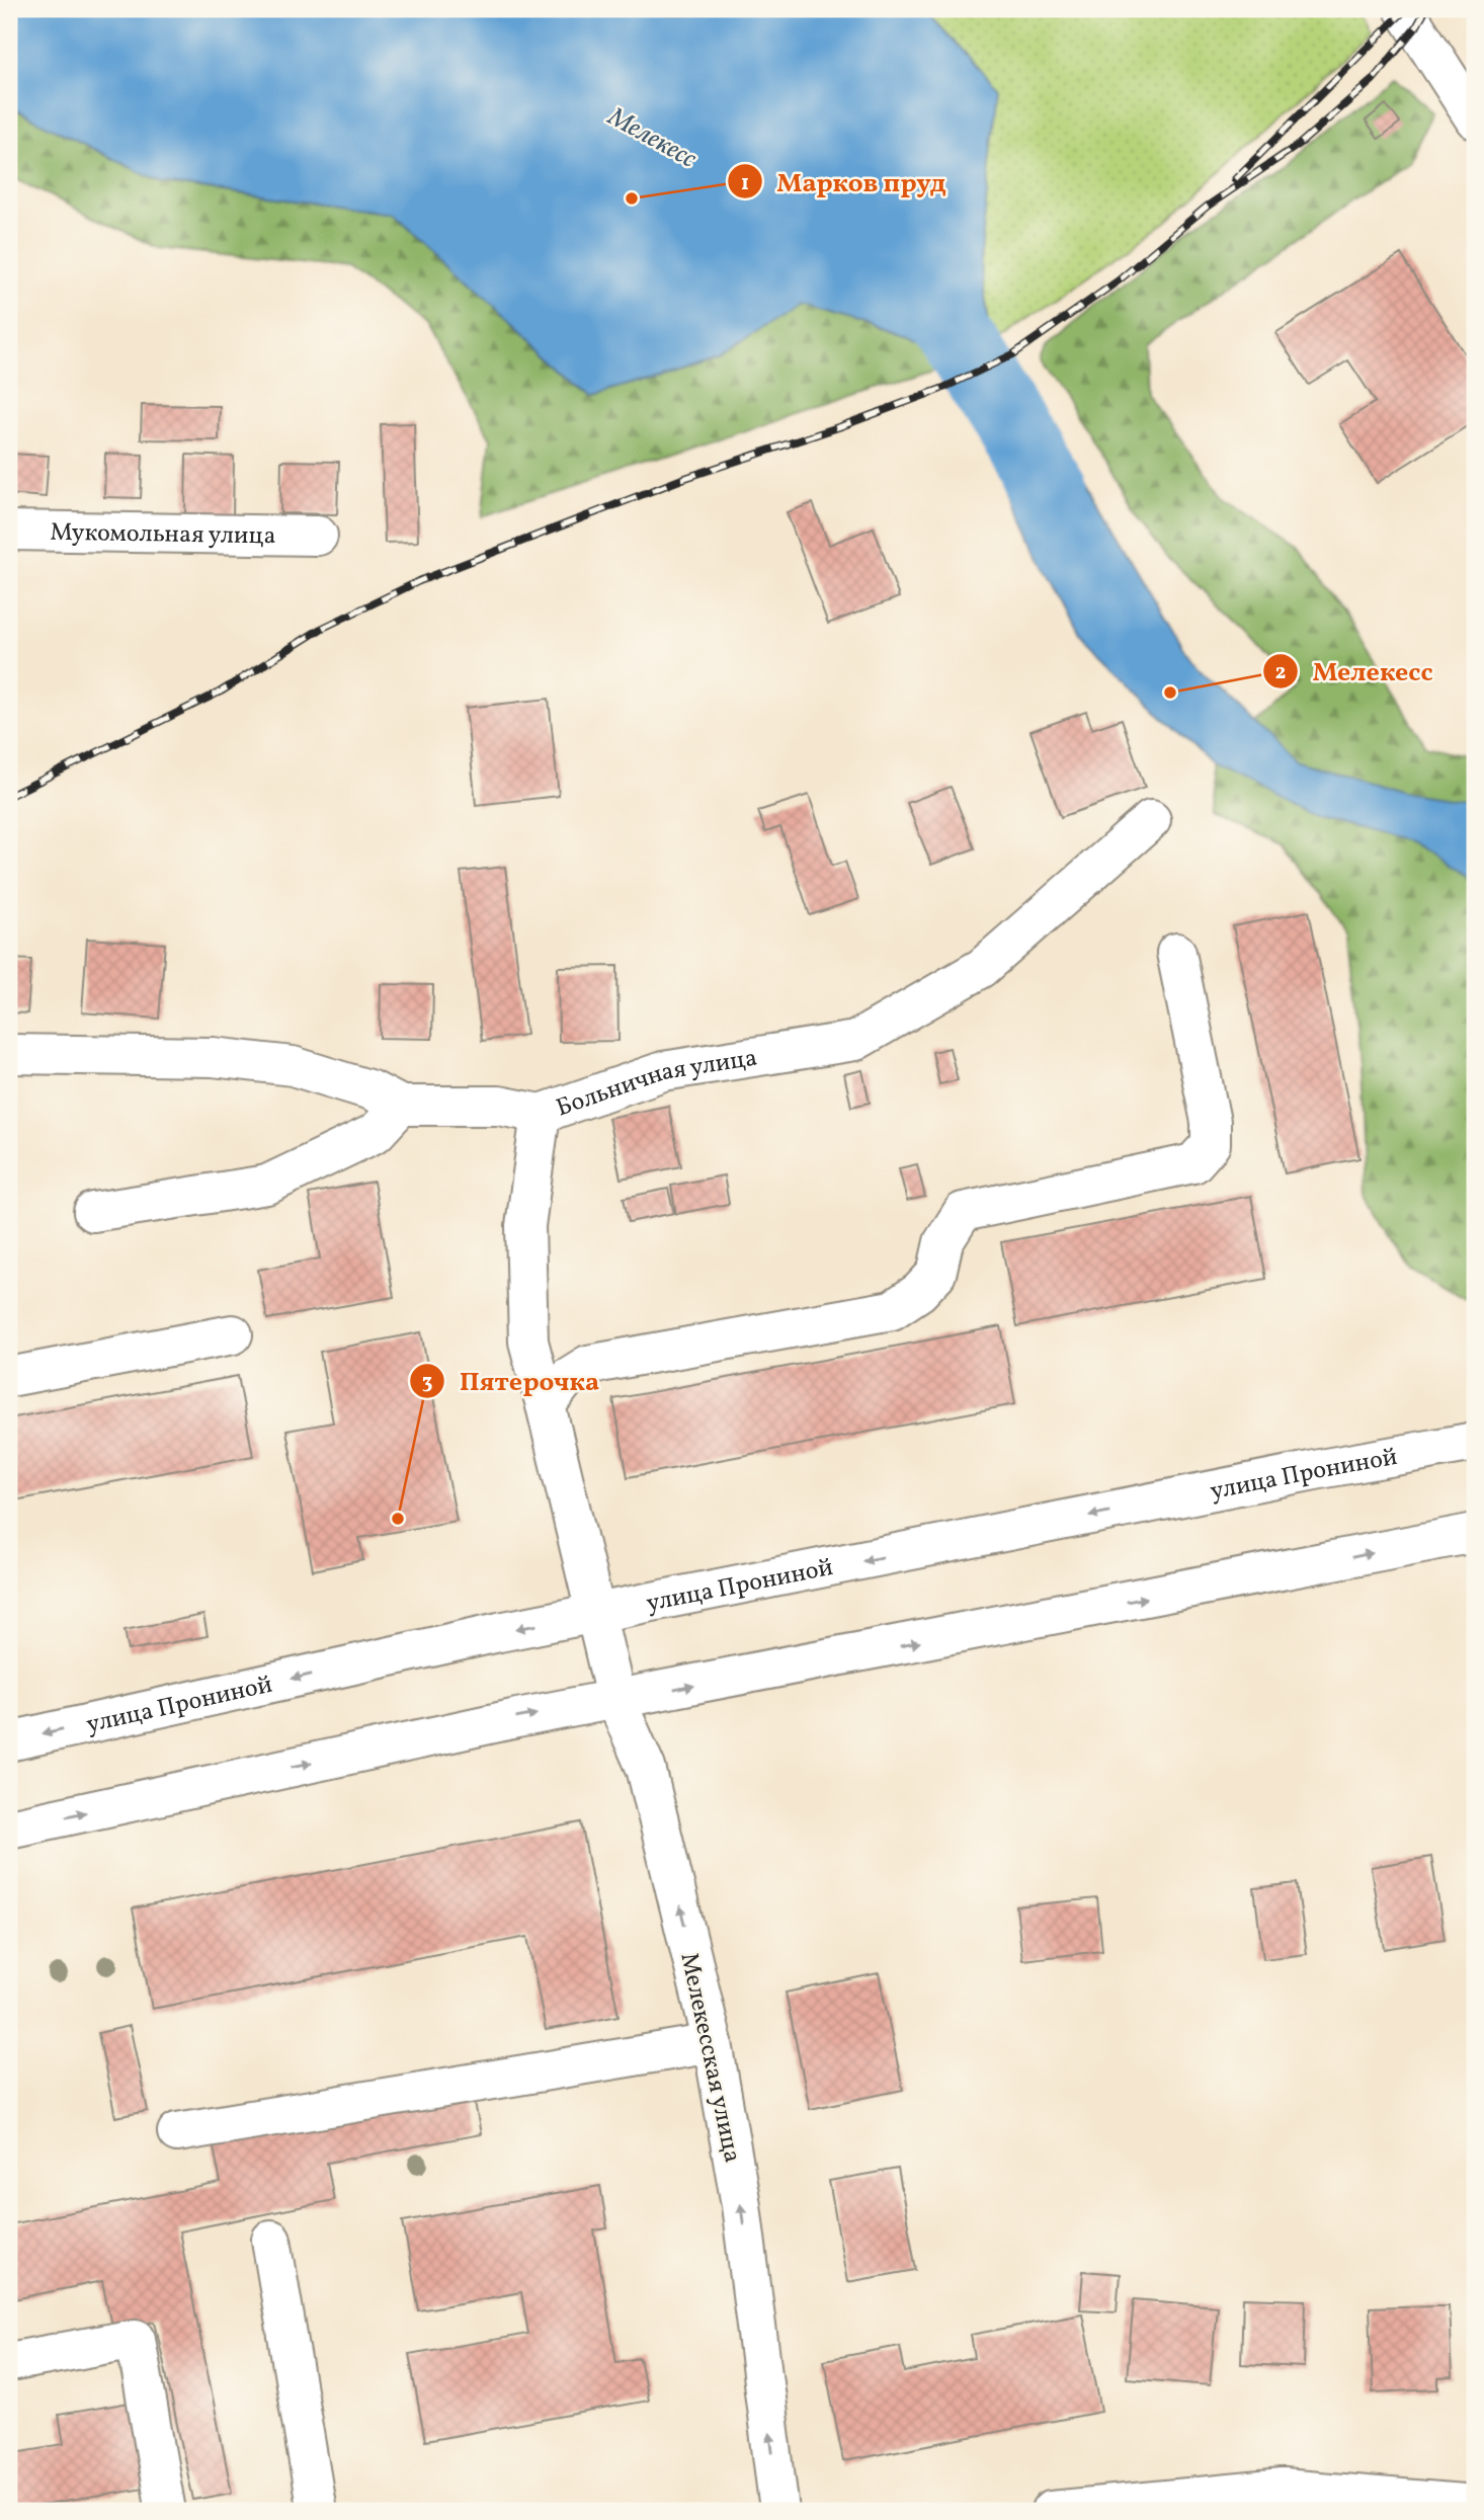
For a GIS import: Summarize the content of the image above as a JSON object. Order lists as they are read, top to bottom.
{
  "streets": {
    "street": [
      "Мукомольная улица",
      "Больничная улица",
      "улица Прониной",
      "Мелекесская улица"
    ]
  },
  "crossings": [
    ["Больничная улица", "Мелекесская улица"],
    ["улица Прониной", "Мелекесская улица"]
  ],
  "one_way": ["Мелекесская улица"],
  "water": ["Мелекесс"],
  "places": ["Марков пруд", "Мелекесс", "Пятерочка"]
}
